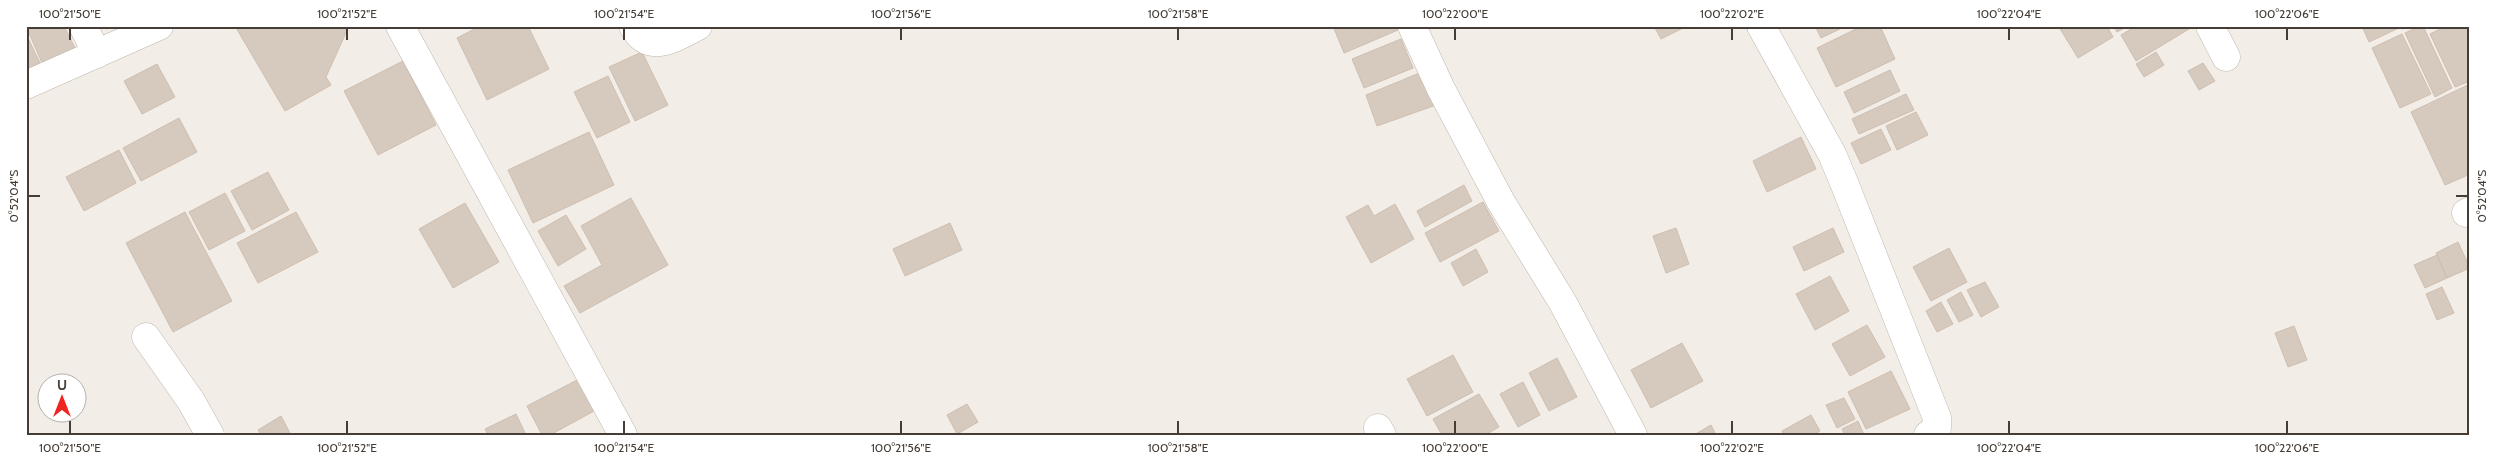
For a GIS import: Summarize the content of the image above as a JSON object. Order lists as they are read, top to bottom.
{
  "north": "top",
  "coordinates": [
    "100°21'50\"E",
    "100°21'52\"E",
    "100°21'54\"E",
    "100°21'56\"E",
    "100°21'58\"E",
    "100°22'00\"E",
    "100°22'02\"E",
    "100°22'04\"E",
    "100°22'06\"E",
    "0°52'04\"S"
  ]
}
